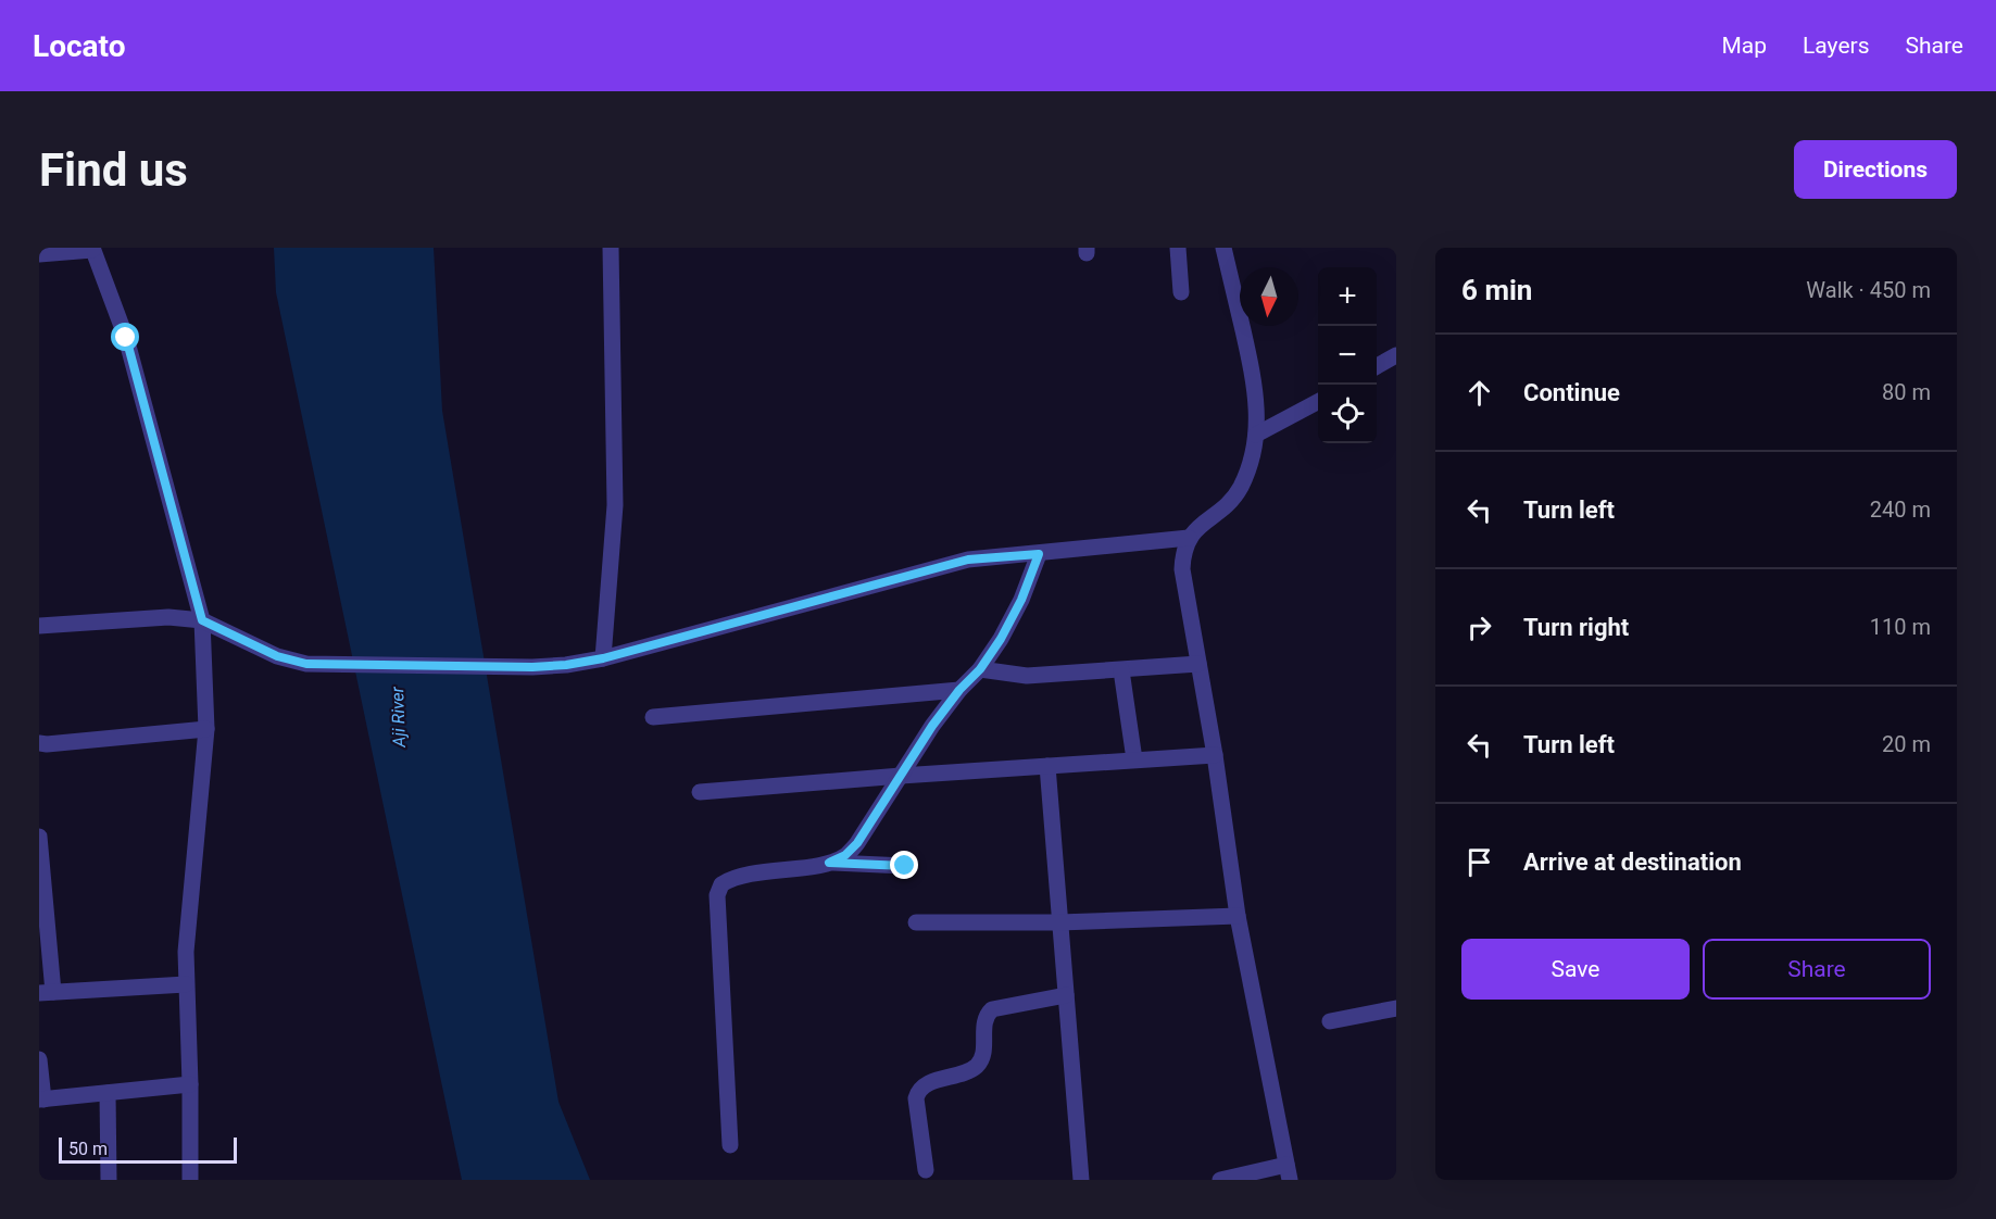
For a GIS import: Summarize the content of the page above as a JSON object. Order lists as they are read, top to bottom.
{
  "water": ["Aji River"],
  "scale_bar": "50 m",
  "north": "bottom",
  "page": {
    "header": "Locato",
    "nav": ["Map", "Layers", "Share"],
    "buttons": [
      "Directions",
      ["Save", "Share"]
    ],
    "title": "Find us",
    "heading": ["6 min", "Walk · 450 m"],
    "map_buttons": ["+", "−"],
    "list": [
      ["Continue", "80 m"],
      ["Turn left", "240 m"],
      ["Turn right", "110 m"],
      ["Turn left", "20 m"],
      "Arrive at destination"
    ],
    "scale": "50 m"
  }
}
